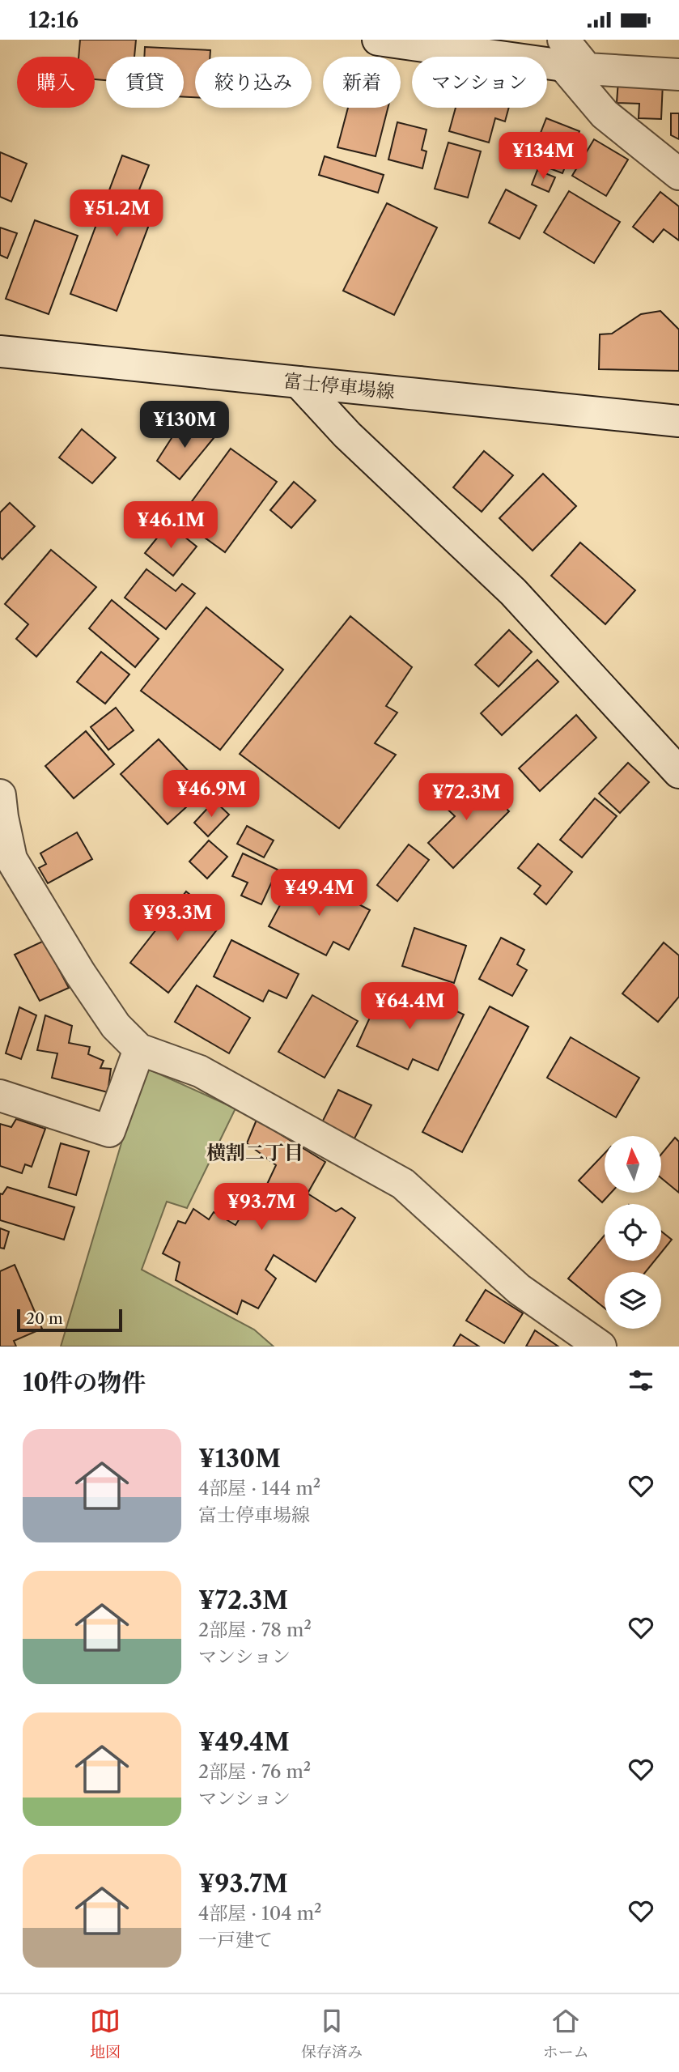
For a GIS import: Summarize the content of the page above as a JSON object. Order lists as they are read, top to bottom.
{
  "streets": {
    "street": ["富士停車場線"]
  },
  "districts": ["横割二丁目"],
  "scale_bar": "20 m",
  "north": "top",
  "page": {
    "status": "12:16",
    "chip": [
      "購入",
      "賃貸",
      "絞り込み",
      "新着",
      "マンション"
    ],
    "price": [
      "¥134M",
      "¥51.2M",
      "¥130M",
      "¥46.1M",
      "¥46.9M",
      "¥72.3M",
      "¥49.4M",
      "¥93.3M",
      "¥64.4M",
      "¥93.7M"
    ],
    "scale": "20 m",
    "heading": "10件の物件",
    "list": [
      {
        "name": "¥130M",
        "note": "4部屋 · 144 m² · 富士停車場線"
      },
      {
        "name": "¥72.3M",
        "note": "2部屋 · 78 m² · マンション"
      },
      {
        "name": "¥49.4M",
        "note": "2部屋 · 76 m² · マンション"
      },
      {
        "name": "¥93.7M",
        "note": "4部屋 · 104 m² · 一戸建て"
      }
    ],
    "tabs": ["地図", "保存済み", "ホーム"]
  }
}
